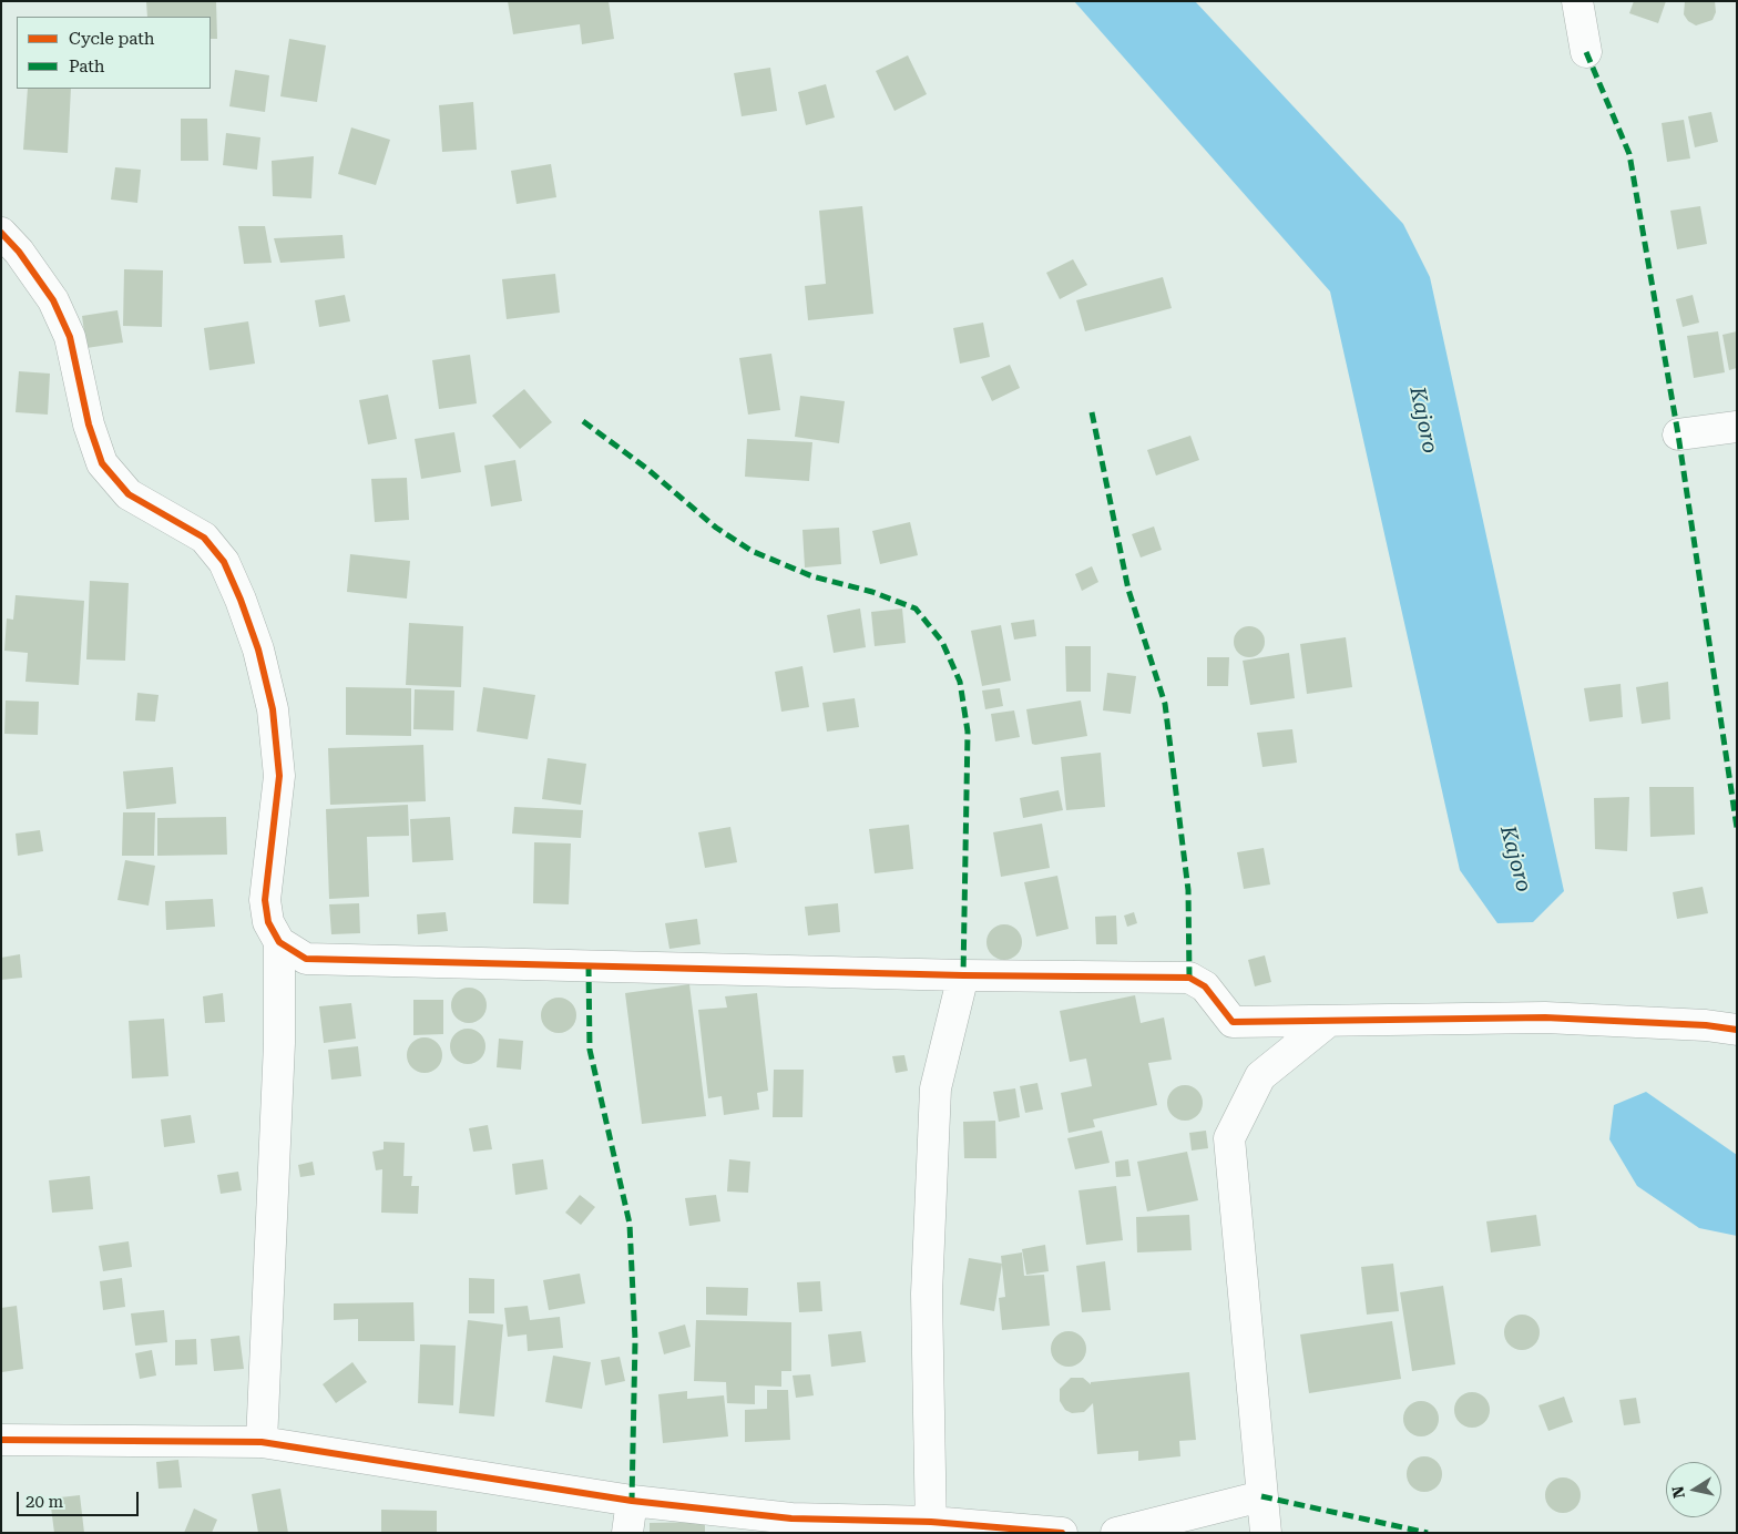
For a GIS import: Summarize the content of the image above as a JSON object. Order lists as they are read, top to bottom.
{
  "water": ["Kajoro"],
  "legend": ["Cycle path", "Path"],
  "scale_bar": "20 m",
  "north": "left"
}
